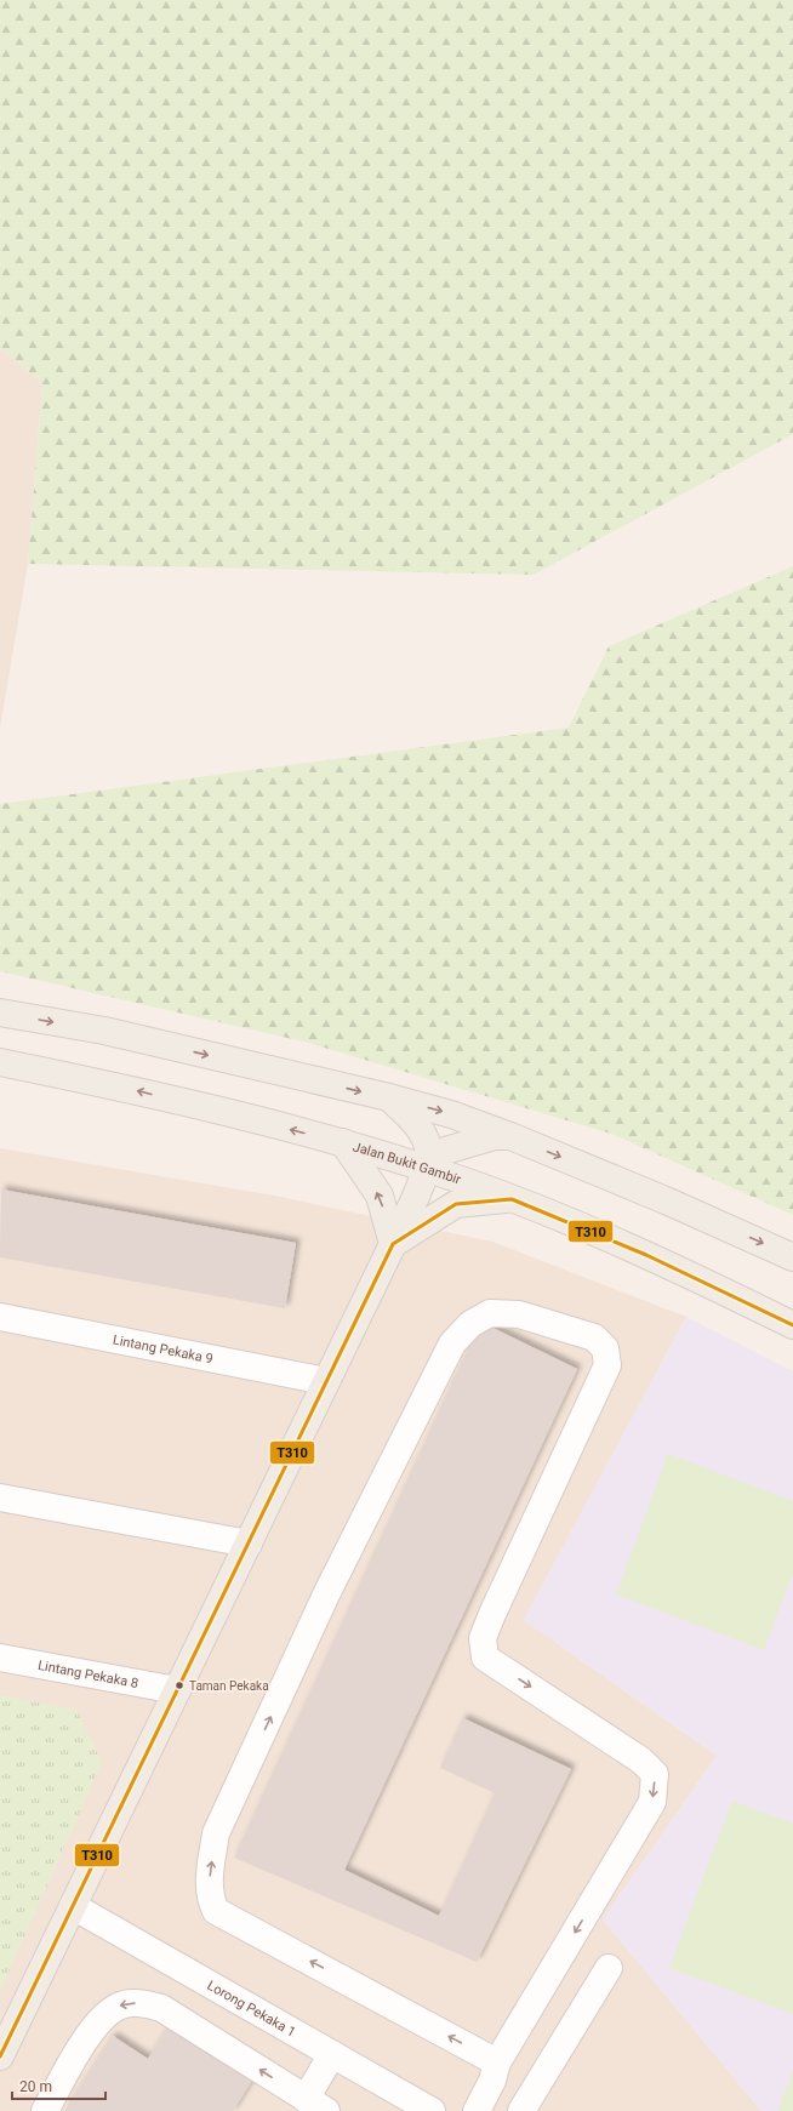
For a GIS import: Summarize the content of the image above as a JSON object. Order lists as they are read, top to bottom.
{
  "streets": {
    "main road": ["Jalan Bukit Gambir"],
    "street": ["Lintang Pekaka 9", "Lintang Pekaka 8", "Lorong Pekaka 1"]
  },
  "places": ["Taman Pekaka"],
  "lines": ["transit line T310"],
  "scale_bar": "20 m"
}
